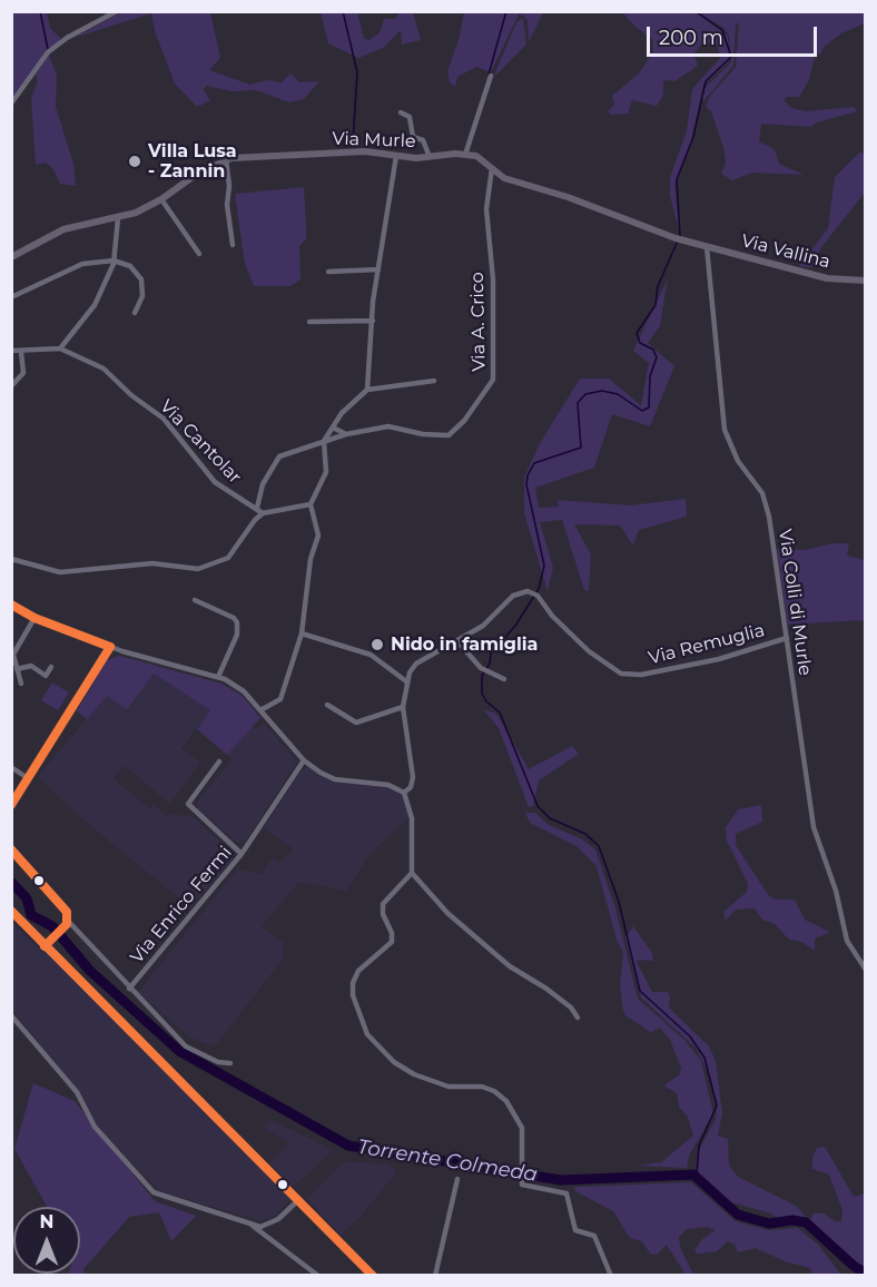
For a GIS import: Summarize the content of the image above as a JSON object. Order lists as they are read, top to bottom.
{
  "streets": {
    "main road": ["Via Murle", "Via Vallina"],
    "street": [
      "Via A. Crico",
      "Via Cantolar",
      "Via Colli di Murle",
      "Via Remuglia",
      "Via Enrico Fermi"
    ]
  },
  "crossings": [
    ["Via Vallina", "Via Colli di Murle"],
    ["Via A. Crico", "Via Cantolar"],
    ["Via Colli di Murle", "Via Remuglia"]
  ],
  "water": ["Torrente Colmeda"],
  "places": ["Villa Lusa - Zannin", "Nido in famiglia"],
  "scale_bar": "200 m",
  "north": "top"
}
